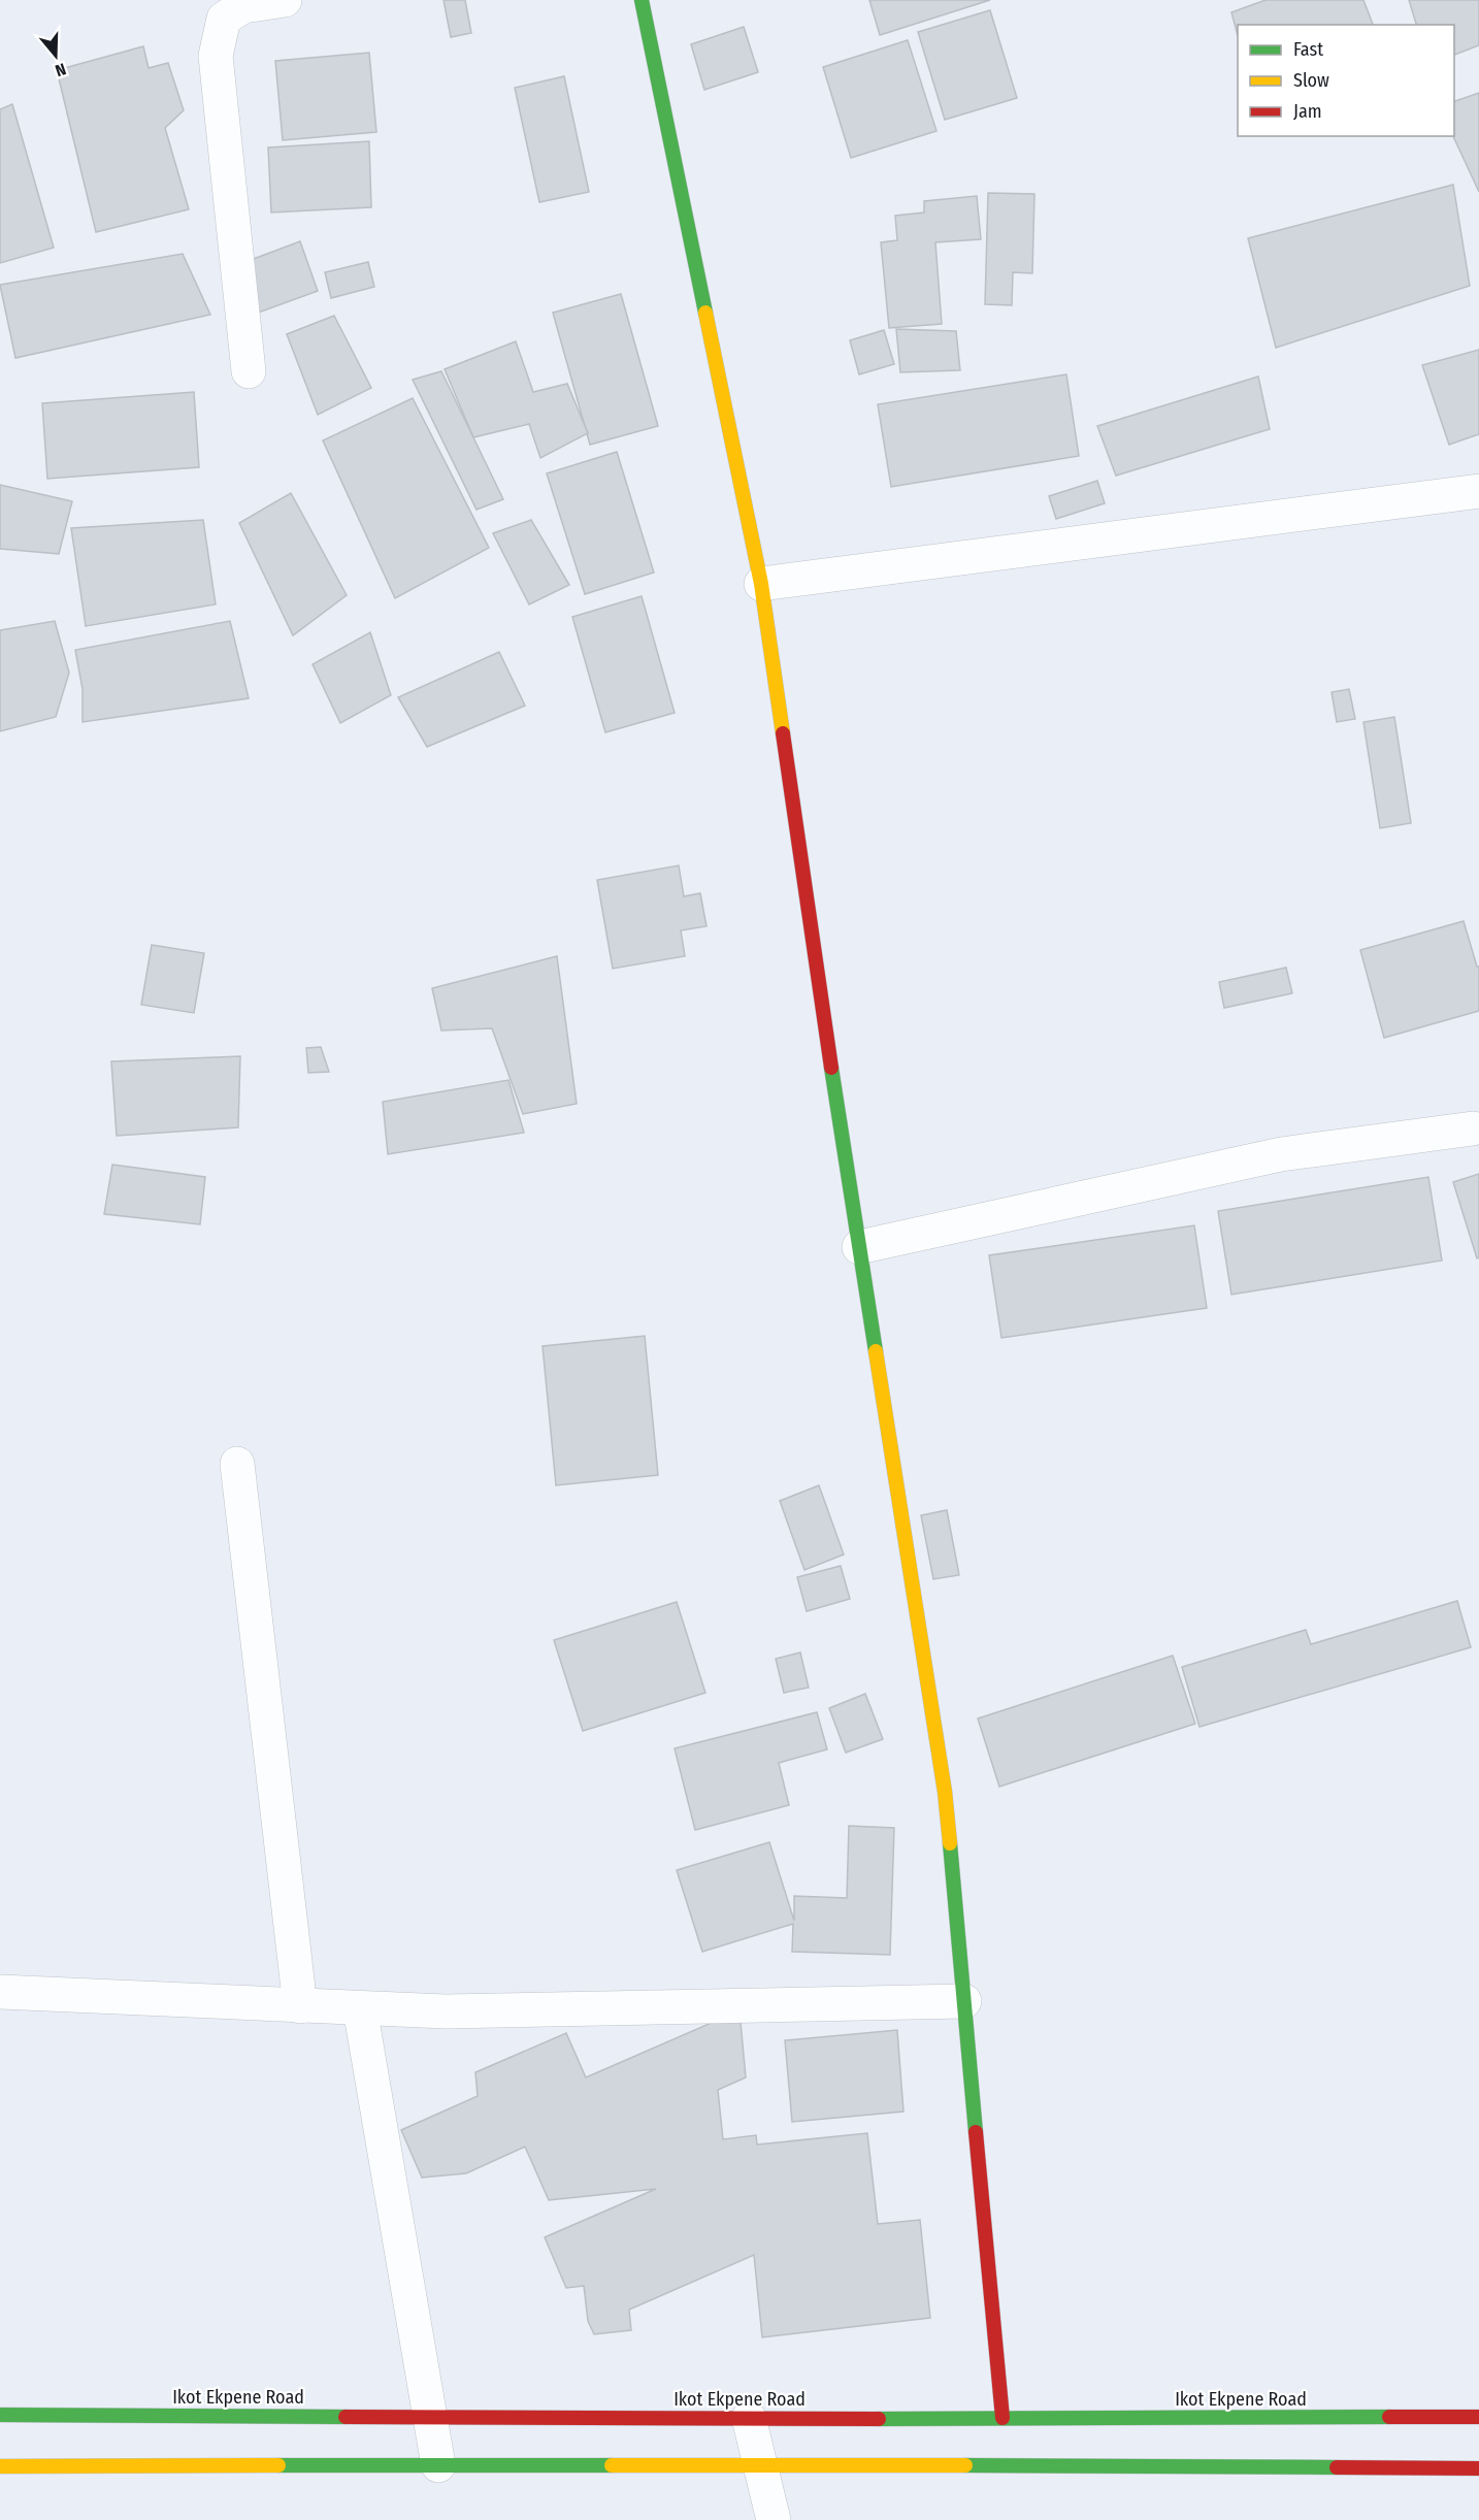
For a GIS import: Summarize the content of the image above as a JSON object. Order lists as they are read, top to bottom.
{
  "streets": {
    "main road": ["Ikot Ekpene Road"]
  },
  "legend": ["Fast", "Slow", "Jam"],
  "north": "bottom"
}
